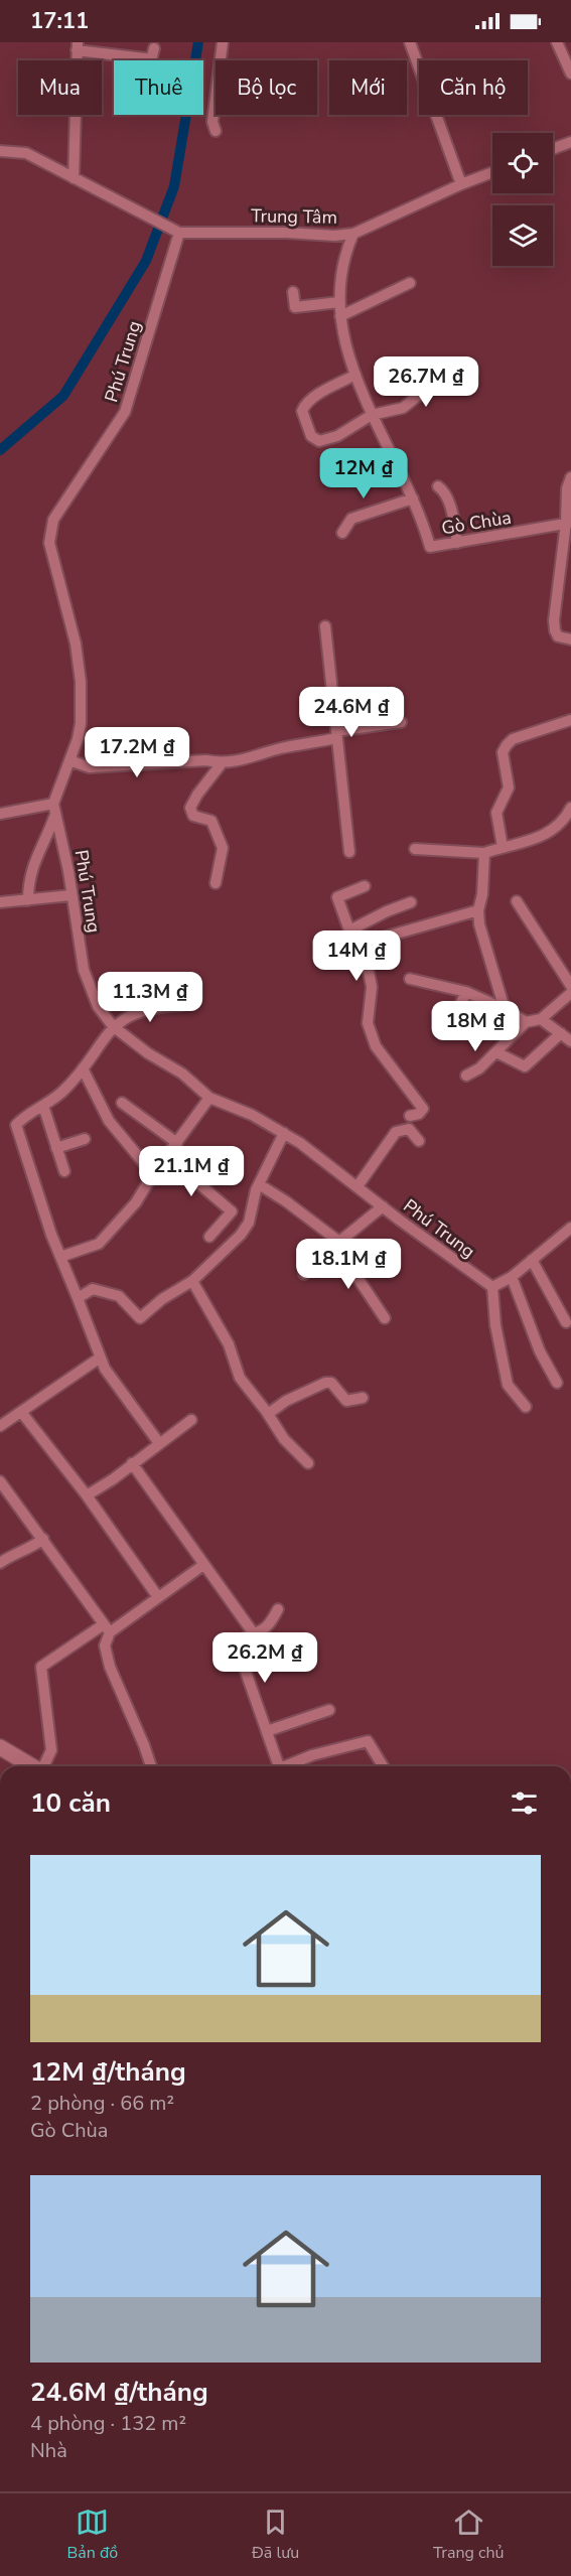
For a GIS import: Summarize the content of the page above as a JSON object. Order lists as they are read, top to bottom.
{
  "streets": {
    "street": ["Trung Tâm", "Phú Trung", "Gò Chùa"]
  },
  "crossings": [
    ["Trung Tâm", "Phú Trung"],
    ["Trung Tâm", "Gò Chùa"]
  ],
  "page": {
    "status": "17:11",
    "chip": [
      "Mua",
      "Thuê",
      "Bộ lọc",
      "Mới",
      "Căn hộ"
    ],
    "price": [
      "26.7M ₫",
      "12M ₫",
      "24.6M ₫",
      "17.2M ₫",
      "14M ₫",
      "11.3M ₫",
      "18M ₫",
      "21.1M ₫",
      "18.1M ₫",
      "26.2M ₫"
    ],
    "heading": "10 căn",
    "list": [
      {
        "name": "12M ₫/tháng",
        "note": "2 phòng · 66 m² · Gò Chùa"
      },
      {
        "name": "24.6M ₫/tháng",
        "note": "4 phòng · 132 m² · Nhà"
      }
    ],
    "tabs": ["Bản đồ", "Đã lưu", "Trang chủ"]
  }
}
